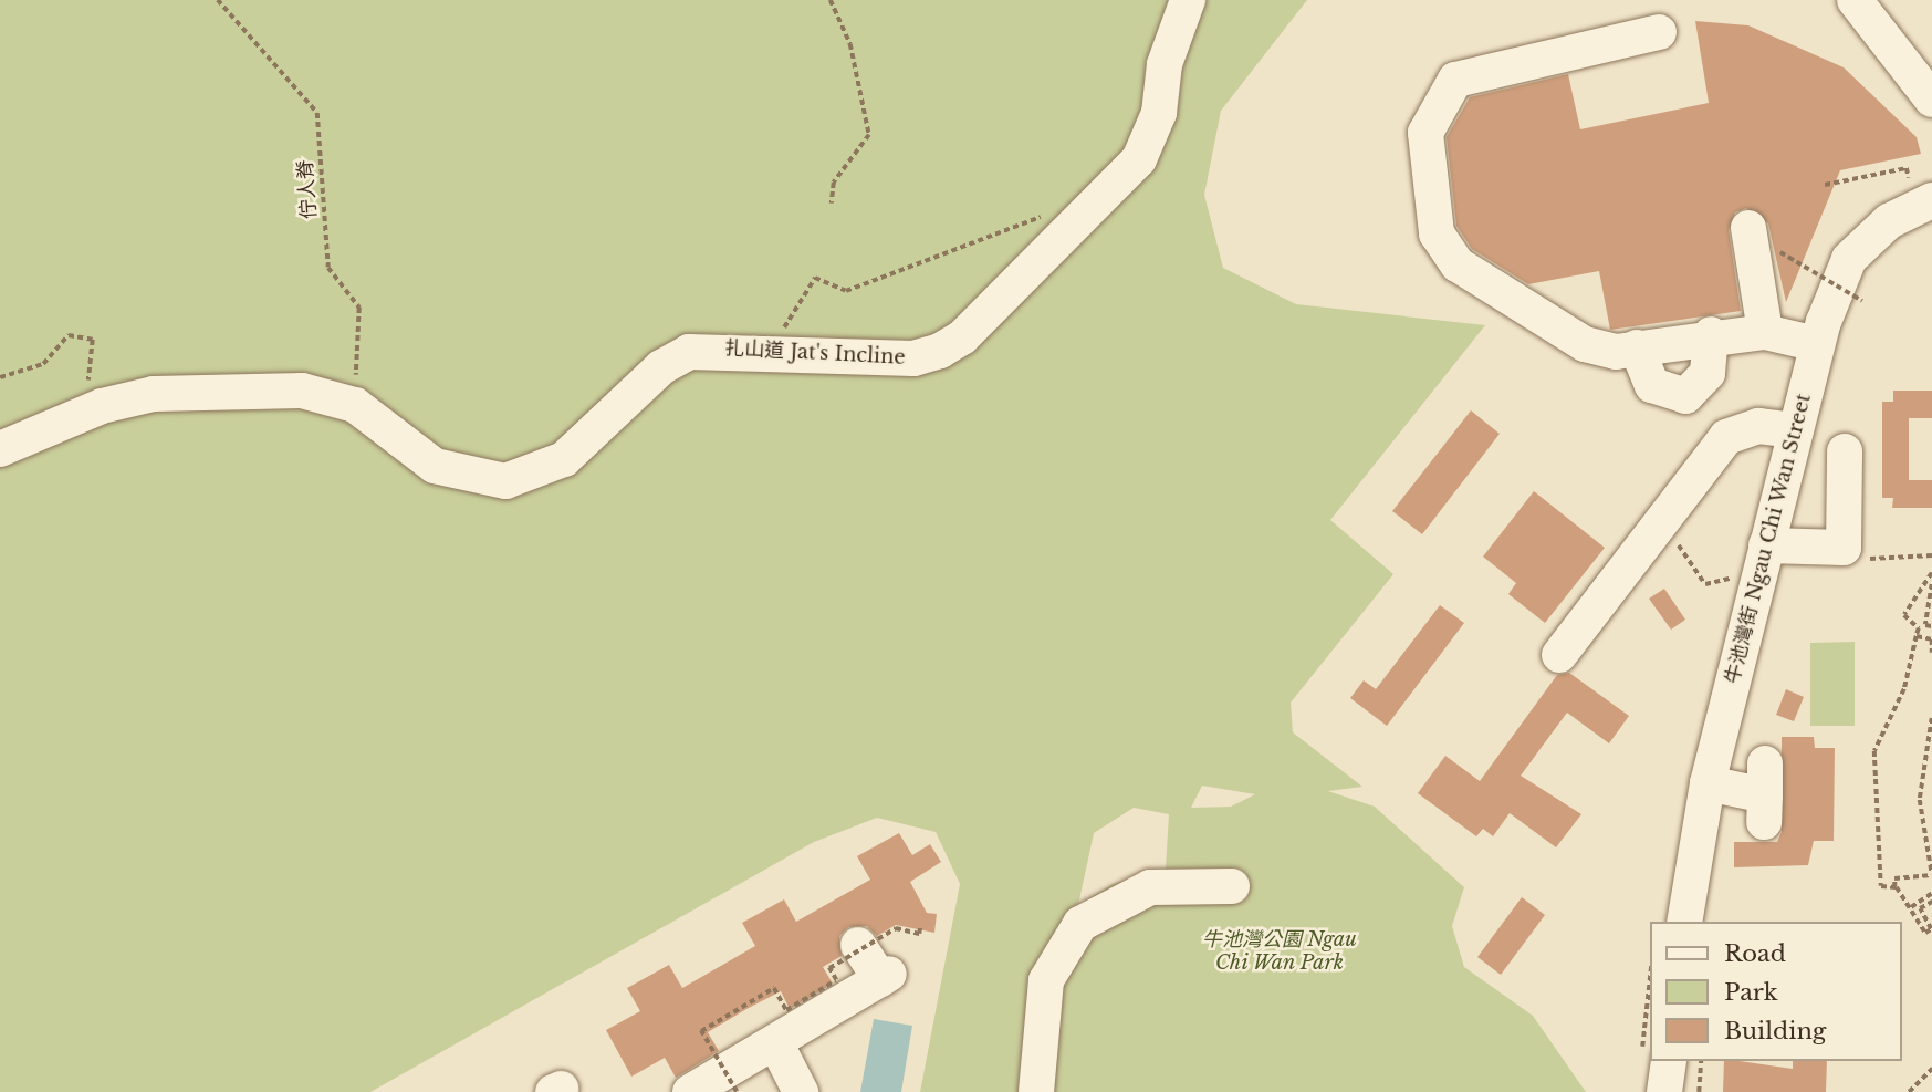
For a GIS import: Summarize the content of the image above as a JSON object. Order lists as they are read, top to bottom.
{
  "streets": {
    "street": ["扎山道 Jat's Incline", "牛池灣街 Ngau Chi Wan Street"],
    "path": ["佇人脊"]
  },
  "crossings": [
    ["佇人脊", "扎山道 Jat's Incline"]
  ],
  "parks": ["牛池灣公園 Ngau Chi Wan Park"],
  "legend": ["Road", "Park", "Building"]
}
